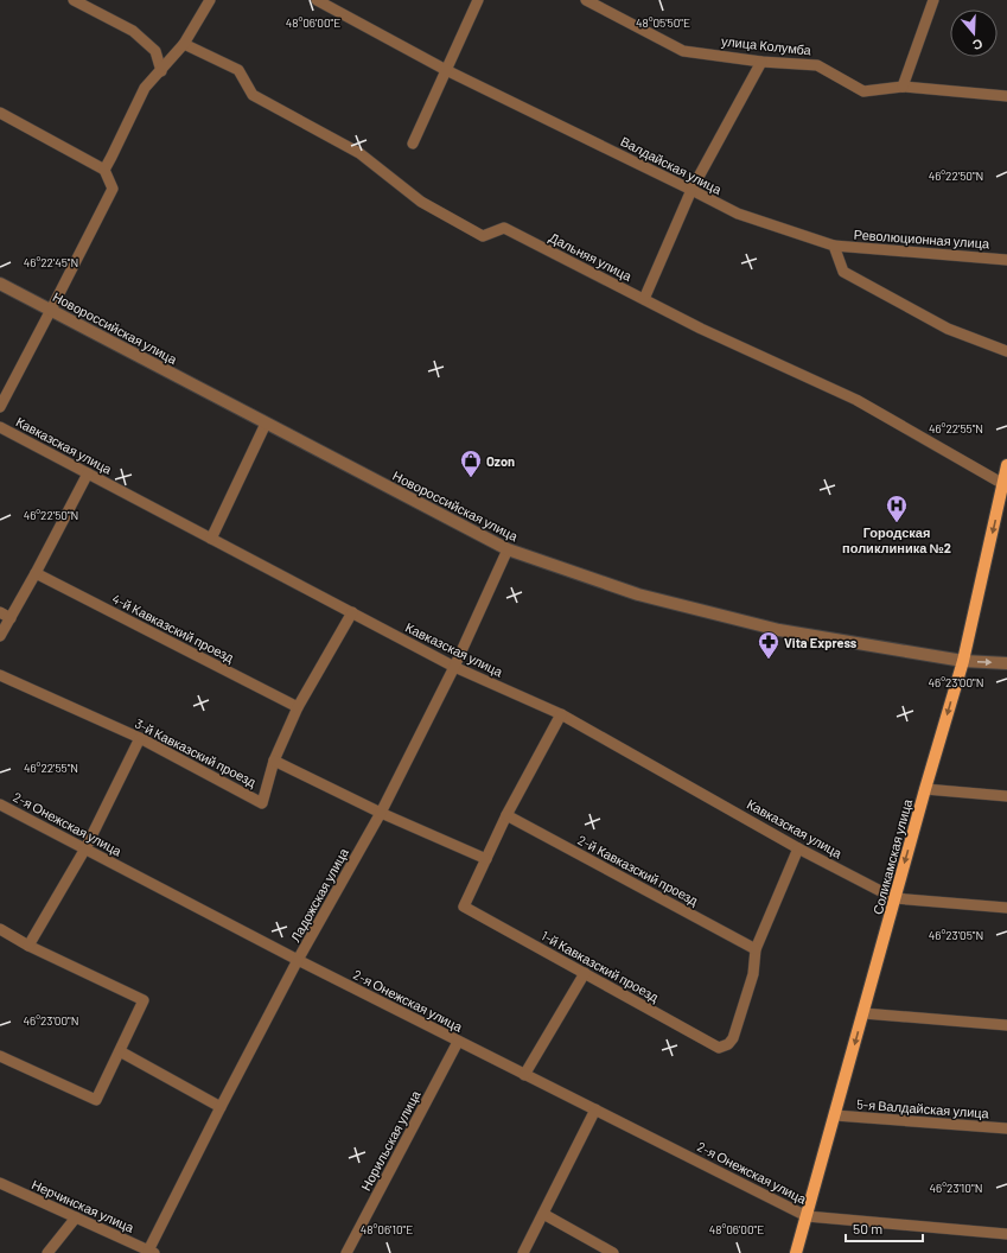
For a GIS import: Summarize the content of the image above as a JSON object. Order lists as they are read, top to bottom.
{
  "streets": {
    "main road": ["Соликамская улица"],
    "street": [
      "улица Колумба",
      "Валдайская улица",
      "Революционная улица",
      "Дальняя улица",
      "Новороссийская улица",
      "Кавказская улица",
      "4-й Кавказский проезд",
      "3-й Кавказский проезд",
      "2-я Онежская улица",
      "2-й Кавказский проезд",
      "Ладожская улица",
      "1-й Кавказский проезд",
      "5-я Валдайская улица",
      "Норильская улица",
      "Нерчинская улица"
    ]
  },
  "crossings": [
    ["Валдайская улица", "Революционная улица"],
    ["Дальняя улица", "Соликамская улица"],
    ["Новороссийская улица", "Соликамская улица"],
    ["Новороссийская улица", "Ладожская улица"],
    ["Кавказская улица", "3-й Кавказский проезд"],
    ["Кавказская улица", "Соликамская улица"],
    ["Кавказская улица", "Ладожская улица"],
    ["Кавказская улица", "1-й Кавказский проезд"],
    ["4-й Кавказский проезд", "3-й Кавказский проезд"],
    ["2-я Онежская улица", "Соликамская улица"],
    ["2-я Онежская улица", "Ладожская улица"],
    ["2-я Онежская улица", "Норильская улица"],
    ["Соликамская улица", "5-я Валдайская улица"],
    ["2-й Кавказский проезд", "1-й Кавказский проезд"],
    ["Ладожская улица", "Нерчинская улица"]
  ],
  "one_way": ["Соликамская улица"],
  "places": {
    "shop": ["Ozon"],
    "hospital": ["Городская поликлиника №2"],
    "pharmacy": ["Vita Express"]
  },
  "scale_bar": "50 m",
  "north": "bottom",
  "coordinates": [
    "48°05'50\"E",
    "48°06'00\"E",
    "46°22'50\"N",
    "46°22'45\"N",
    "46°22'55\"N",
    "46°23'00\"N",
    "46°23'05\"N",
    "46°23'10\"N",
    "48°06'10\"E"
  ]
}
